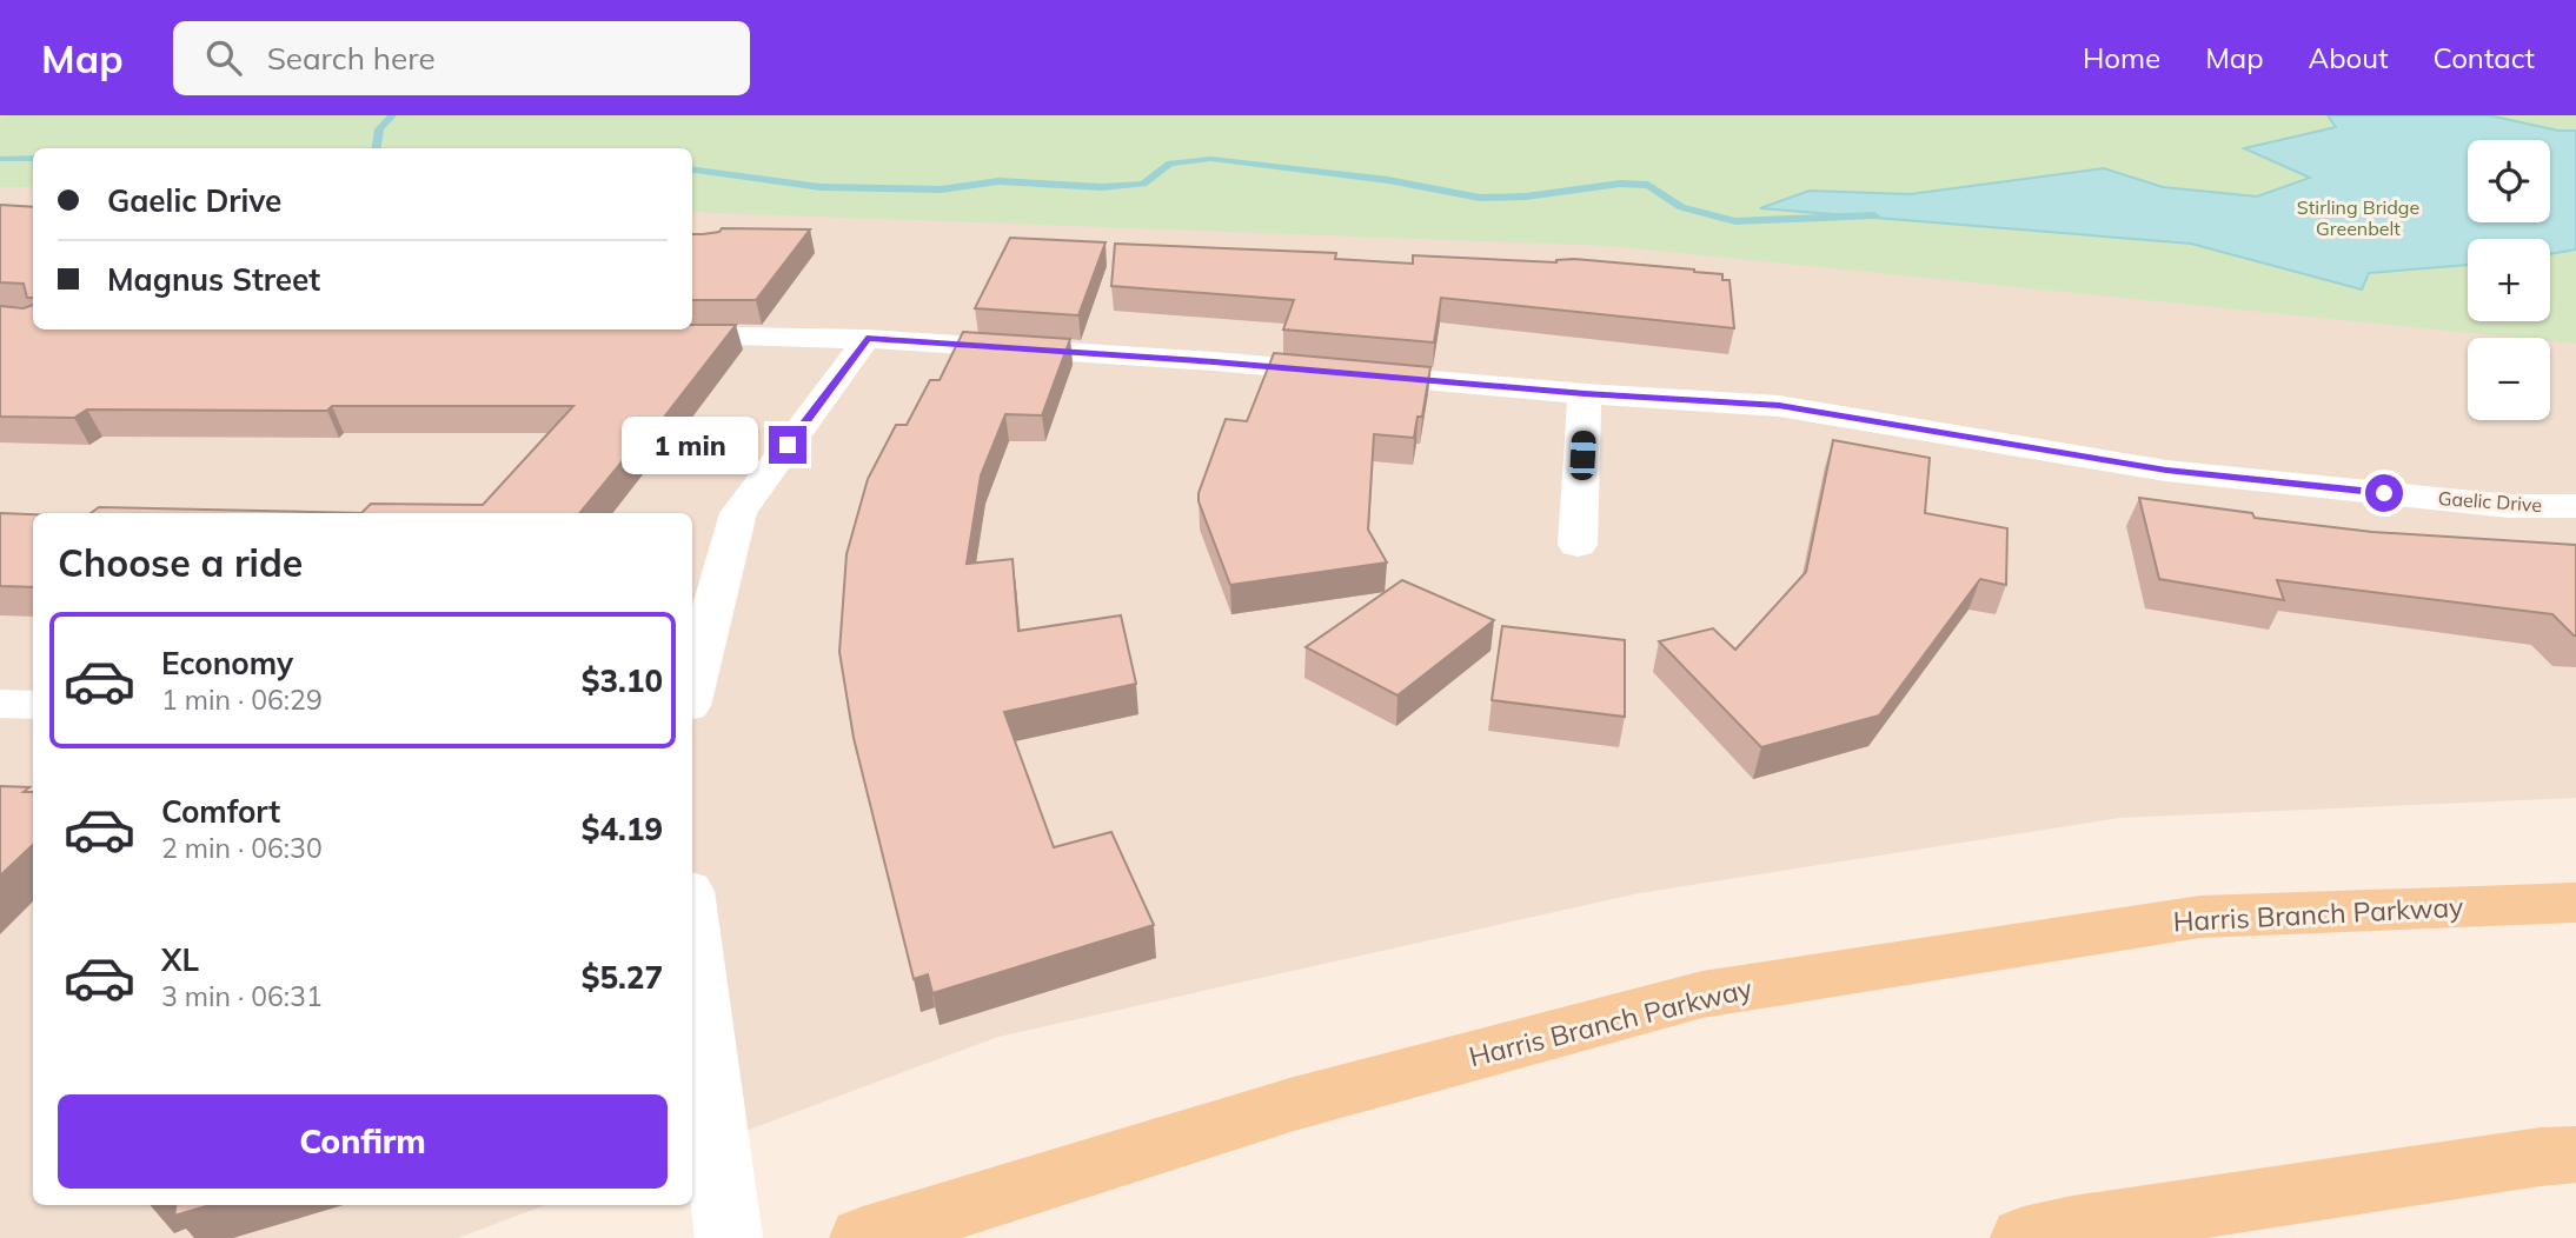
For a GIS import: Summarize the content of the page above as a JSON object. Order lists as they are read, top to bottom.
{
  "streets": {
    "main road": ["Harris Branch Parkway"],
    "street": ["Gaelic Drive"]
  },
  "parks": ["Stirling Bridge Greenbelt"],
  "page": {
    "header": "Map",
    "search": "Search here",
    "nav": [
      "Home",
      "Map",
      "About",
      "Contact"
    ],
    "map_buttons": ["+", "−"],
    "banner": ["Gaelic Drive", "Magnus Street"],
    "bubble": "1 min",
    "heading": "Choose a ride",
    "list": [
      {
        "name": "Economy",
        "note": "1 min · 06:29",
        "value": "$3.10"
      },
      {
        "name": "Comfort",
        "note": "2 min · 06:30",
        "value": "$4.19"
      },
      {
        "name": "XL",
        "note": "3 min · 06:31",
        "value": "$5.27"
      }
    ],
    "buttons": "Confirm"
  }
}
